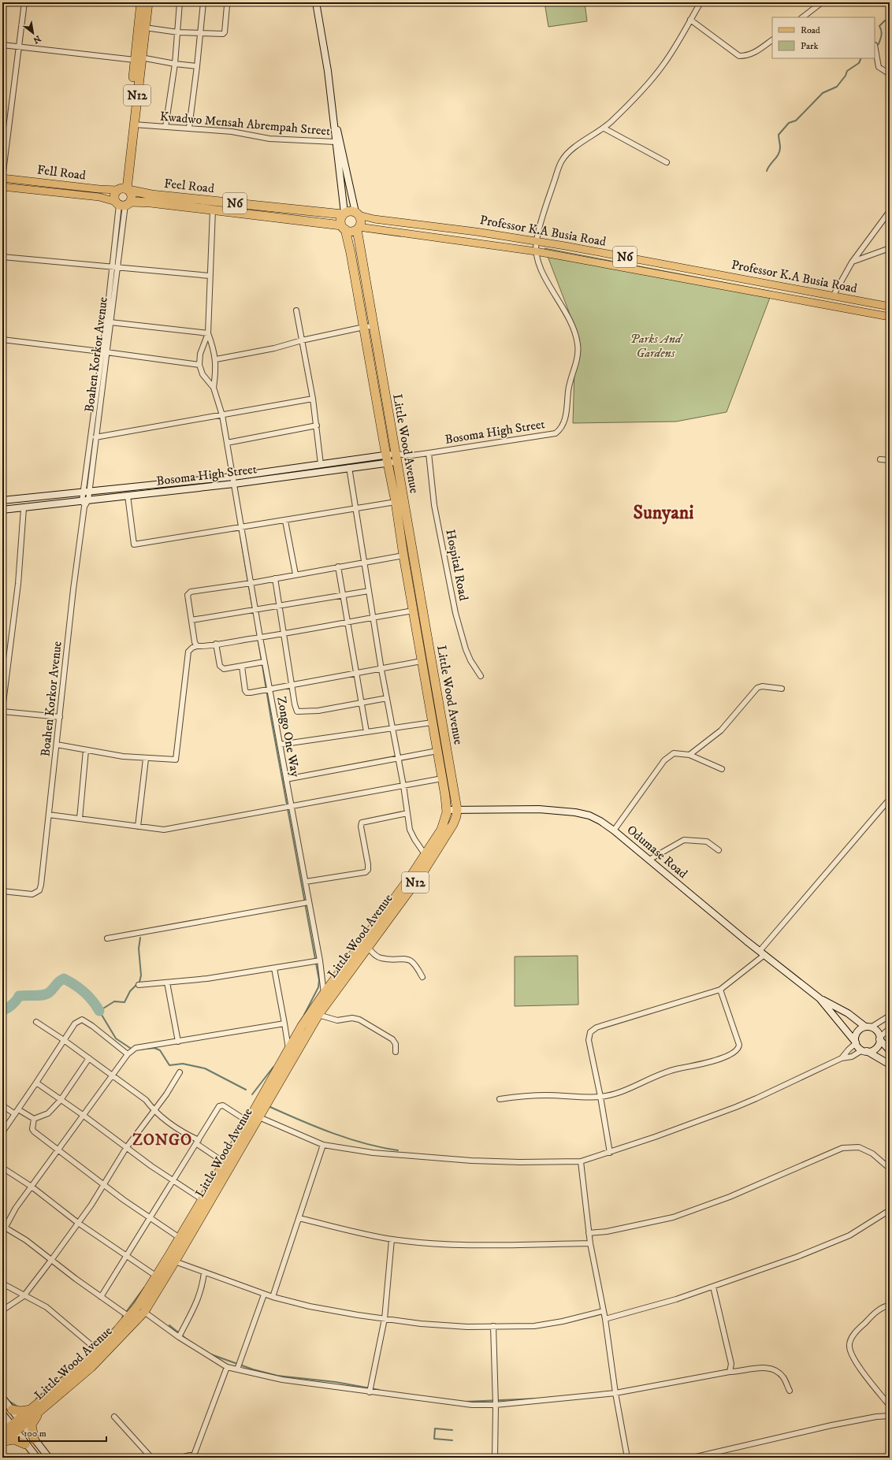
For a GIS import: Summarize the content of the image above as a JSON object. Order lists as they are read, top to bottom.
{
  "streets": {
    "highway": [
      "N12",
      "Feel Road",
      "N6",
      "Little Wood Avenue"
    ],
    "main road": ["Fell Road", "Professor K.A Busia Road"],
    "street": [
      "Kwadwo Mensah Abrempah Street",
      "Boahen Korkor Avenue",
      "Bosoma High Street",
      "Hospital Road",
      "Zongo One Way",
      "Odumase Road"
    ]
  },
  "crossings": [
    ["N12", "Kwadwo Mensah Abrempah Street"],
    ["N12", "Fell Road"],
    ["N12", "Feel Road"],
    ["N12", "Little Wood Avenue"],
    ["Fell Road", "Feel Road"],
    ["Fell Road", "Boahen Korkor Avenue"],
    ["Feel Road", "N6"],
    ["Feel Road", "Professor K.A Busia Road"],
    ["Feel Road", "Boahen Korkor Avenue"],
    ["Feel Road", "Little Wood Avenue"],
    ["N6", "Professor K.A Busia Road"],
    ["N6", "Little Wood Avenue"],
    ["Professor K.A Busia Road", "Bosoma High Street"],
    ["Professor K.A Busia Road", "Little Wood Avenue"],
    ["Boahen Korkor Avenue", "Bosoma High Street"],
    ["Bosoma High Street", "Little Wood Avenue"],
    ["Bosoma High Street", "Hospital Road"],
    ["Bosoma High Street", "Zongo One Way"],
    ["Little Wood Avenue", "Zongo One Way"],
    ["Little Wood Avenue", "Odumase Road"]
  ],
  "districts": ["Sunyani", "ZONGO"],
  "parks": ["Parks And Gardens"],
  "legend": ["Road", "Park"],
  "scale_bar": "100 m",
  "north": "bottom right"
}
